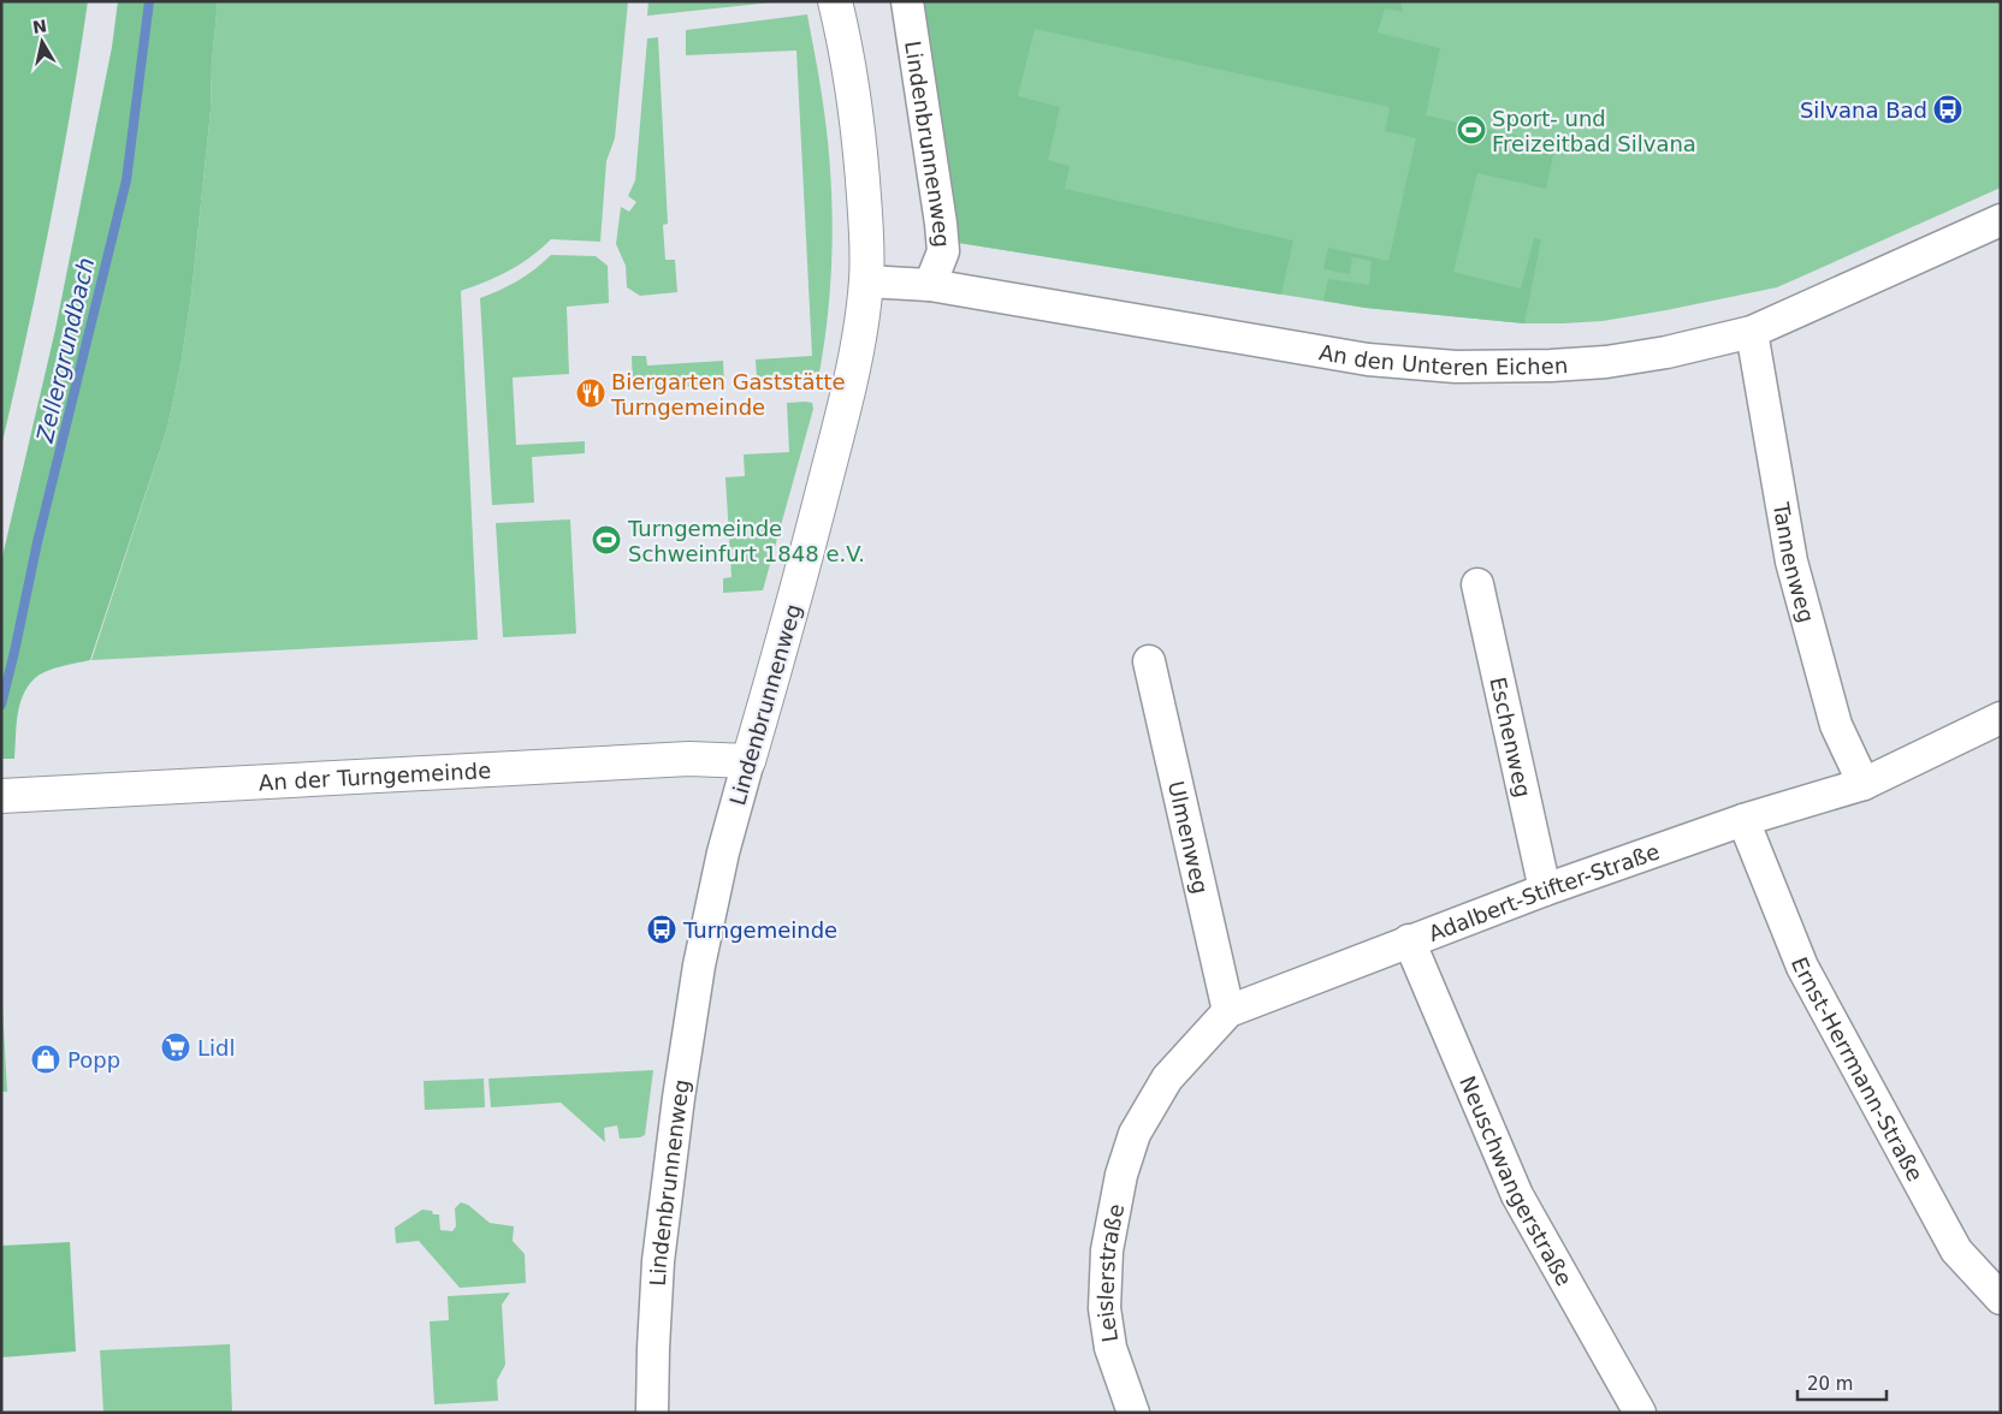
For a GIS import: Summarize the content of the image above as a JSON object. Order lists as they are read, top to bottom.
{
  "streets": {
    "street": [
      "Lindenbrunnenweg",
      "An den Unteren Eichen",
      "Tannenweg",
      "Eschenweg",
      "An der Turngemeinde",
      "Ulmenweg",
      "Adalbert-Stifter-Straße",
      "Ernst-Herrmann-Straße",
      "Neuschwangerstraße",
      "Leislerstraße"
    ]
  },
  "crossings": [
    ["Lindenbrunnenweg", "An den Unteren Eichen"],
    ["Lindenbrunnenweg", "An der Turngemeinde"],
    ["An den Unteren Eichen", "Tannenweg"],
    ["Tannenweg", "Adalbert-Stifter-Straße"],
    ["Eschenweg", "Adalbert-Stifter-Straße"],
    ["Ulmenweg", "Adalbert-Stifter-Straße"],
    ["Adalbert-Stifter-Straße", "Ernst-Herrmann-Straße"],
    ["Adalbert-Stifter-Straße", "Neuschwangerstraße"],
    ["Adalbert-Stifter-Straße", "Leislerstraße"]
  ],
  "water": ["Zellergrundbach"],
  "places": {
    "bus stop": ["Silvana Bad", "Turngemeinde"],
    "sports": ["Sport- und Freizeitbad Silvana", "Turngemeinde Schweinfurt 1848 e.V."],
    "restaurant": ["Biergarten Gaststätte Turngemeinde"],
    "supermarket": ["Lidl"],
    "shop": ["Popp"]
  },
  "scale_bar": "20 m",
  "north": "top"
}
